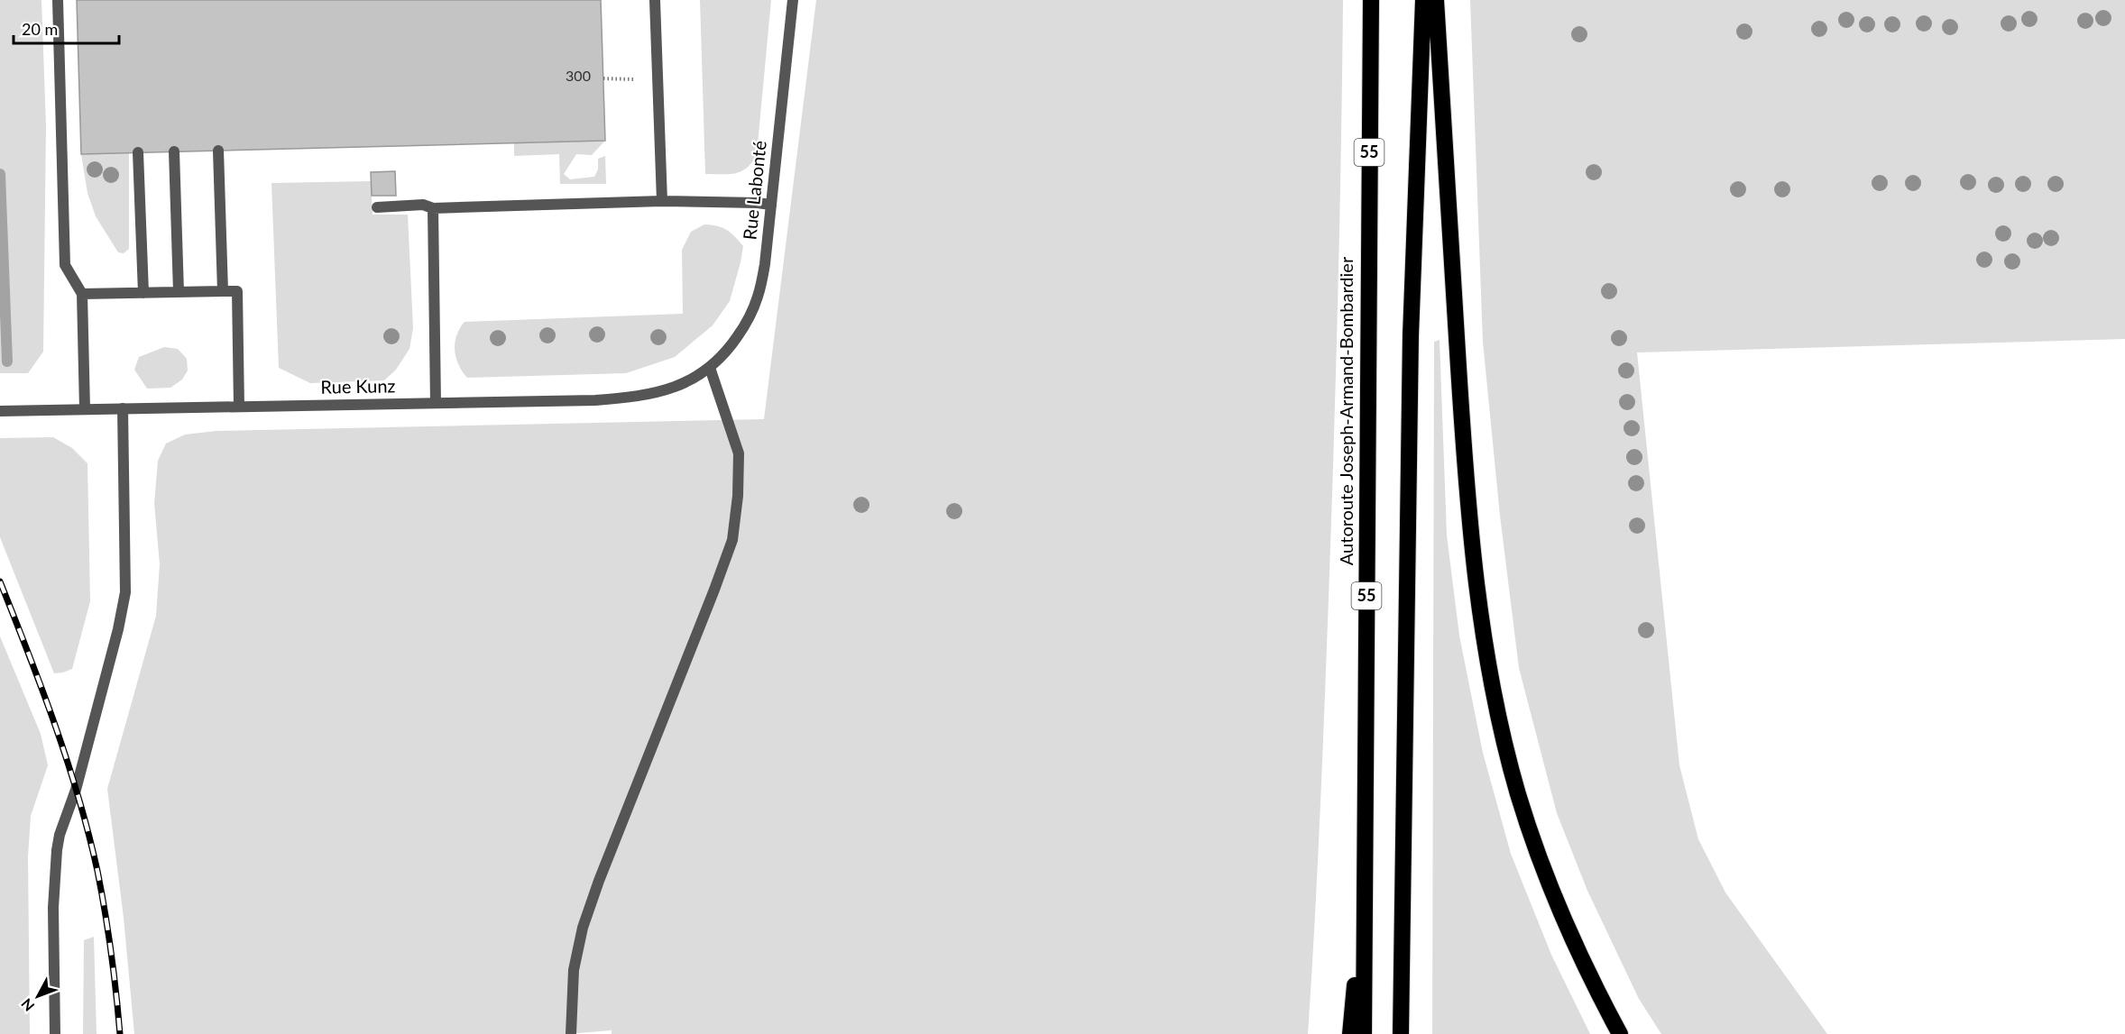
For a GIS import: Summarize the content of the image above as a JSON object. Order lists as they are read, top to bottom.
{
  "streets": {
    "highway": ["55", "Autoroute Joseph-Armand-Bombardier"],
    "street": ["Rue Labonté", "Rue Kunz"]
  },
  "crossings": [
    ["Rue Labonté", "Rue Kunz"]
  ],
  "house_numbers": ["300"],
  "scale_bar": "20 m",
  "north": "bottom left"
}
